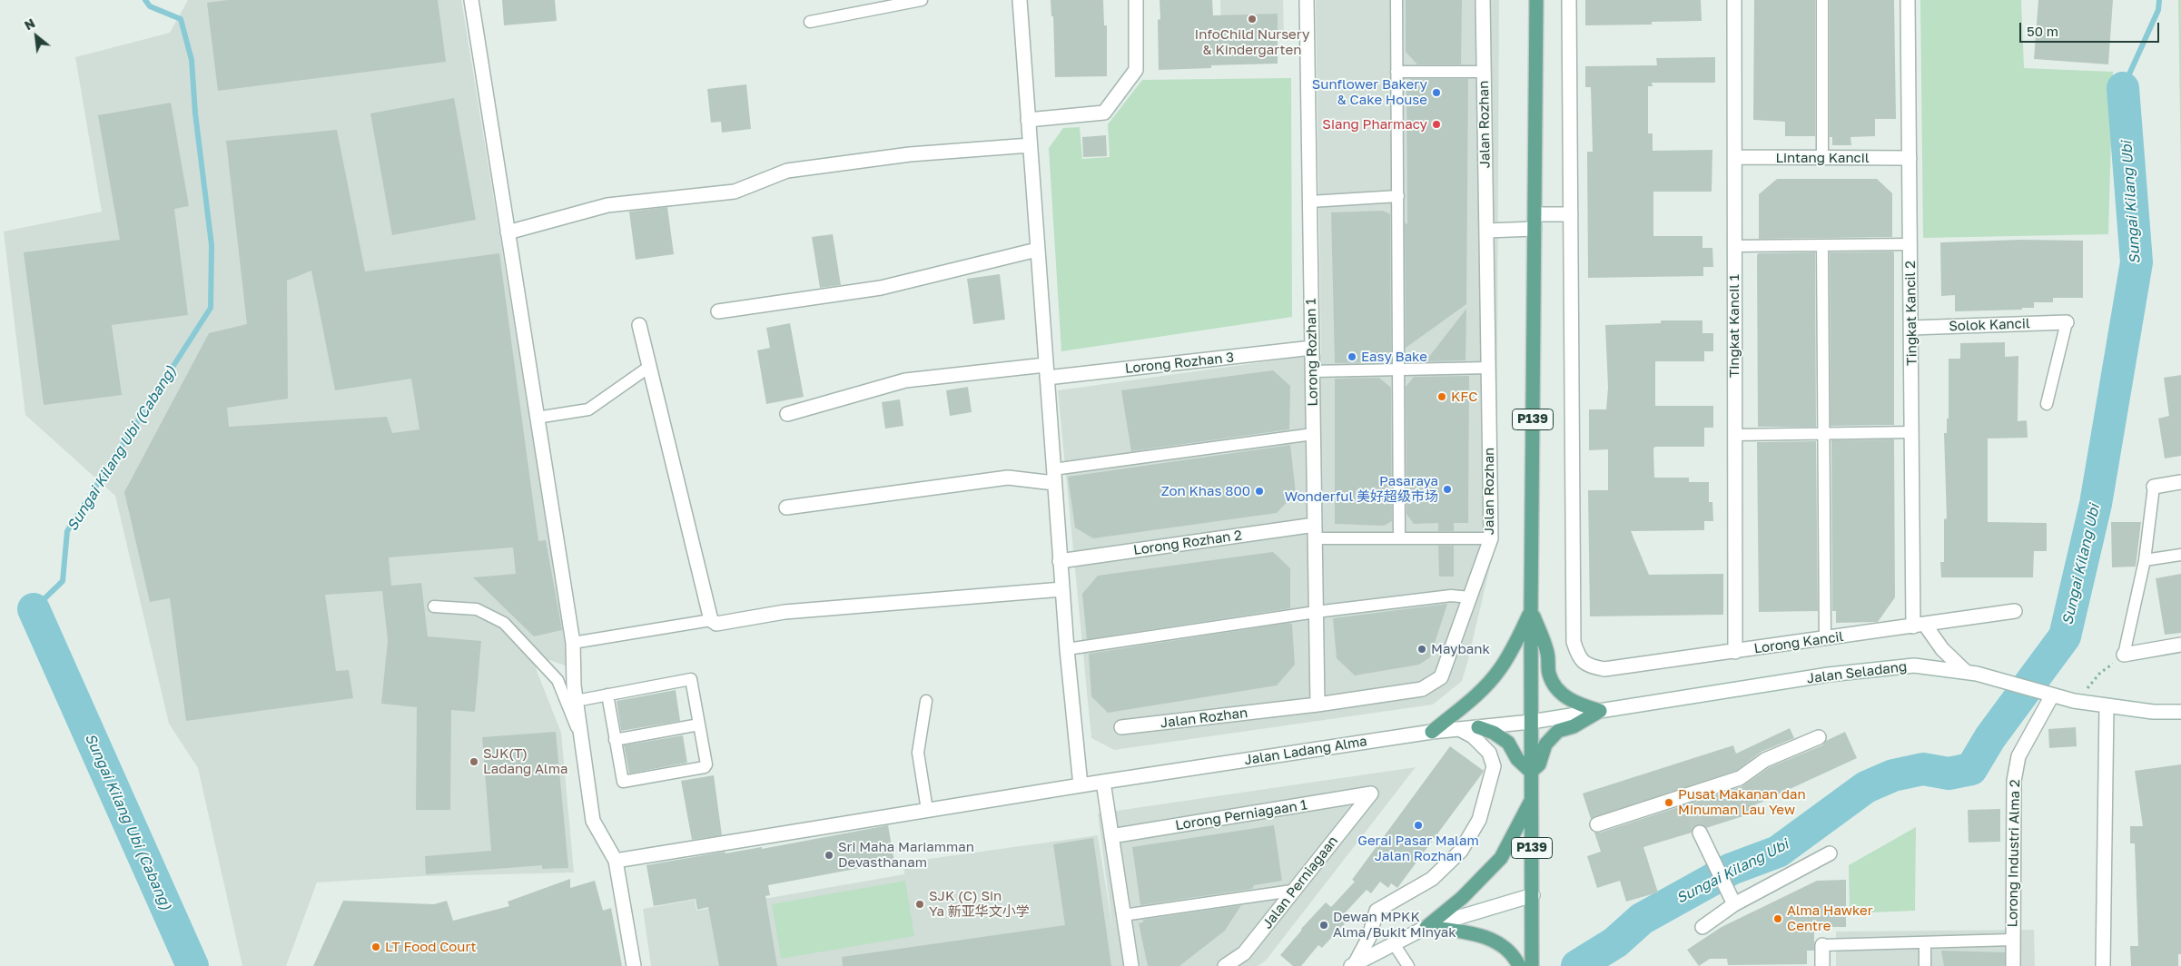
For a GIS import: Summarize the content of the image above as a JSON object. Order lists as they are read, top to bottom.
{
  "streets": {
    "main road": ["P139"],
    "street": [
      "Jalan Rozhan",
      "Lintang Kancil",
      "Tingkat Kancil 2",
      "Solok Kancil",
      "Tingkat Kancil 1",
      "Lorong Rozhan 1",
      "Lorong Rozhan 3",
      "Lorong Rozhan 2",
      "Lorong Kancil",
      "Jalan Seladang",
      "Jalan Ladang Alma",
      "Lorong Perniagaan 1",
      "Lorong Industri Alma 2",
      "Jalan Perniagaan"
    ]
  },
  "crossings": [
    ["Jalan Rozhan", "Lorong Rozhan 1"],
    ["Lintang Kancil", "Tingkat Kancil 2"],
    ["Lintang Kancil", "Tingkat Kancil 1"],
    ["Tingkat Kancil 2", "Solok Kancil"],
    ["Tingkat Kancil 2", "Lorong Kancil"],
    ["Tingkat Kancil 1", "Lorong Kancil"],
    ["Lorong Rozhan 1", "Lorong Rozhan 3"],
    ["Lorong Rozhan 1", "Lorong Rozhan 2"],
    ["P139", "Jalan Seladang"],
    ["P139", "Jalan Ladang Alma"],
    ["Jalan Seladang", "Jalan Ladang Alma"],
    ["Jalan Seladang", "Lorong Industri Alma 2"],
    ["Lorong Perniagaan 1", "Jalan Perniagaan"]
  ],
  "water": ["Sungai Kilang Ubi", "Sungai Kilang Ubi (Cabang)"],
  "places": [
    "InfoChild Nursery & Kindergarten",
    "Sunflower Bakery & Cake House",
    "Siang Pharmacy",
    "Easy Bake",
    "KFC",
    "Pasaraya Wonderful 美好超级市场",
    "Zon Khas 800",
    "Maybank",
    "SJK(T) Ladang Alma",
    "Pusat Makanan dan Minuman Lau Yew",
    "Gerai Pasar Malam Jalan Rozhan",
    "Sri Maha Mariamman Devasthanam",
    "SJK (C) Sin Ya 新亚华文小学",
    "Alma Hawker Centre",
    "Dewan MPKK Alma/Bukit Minyak",
    "LT Food Court"
  ],
  "scale_bar": "50 m",
  "north": "top left"
}
